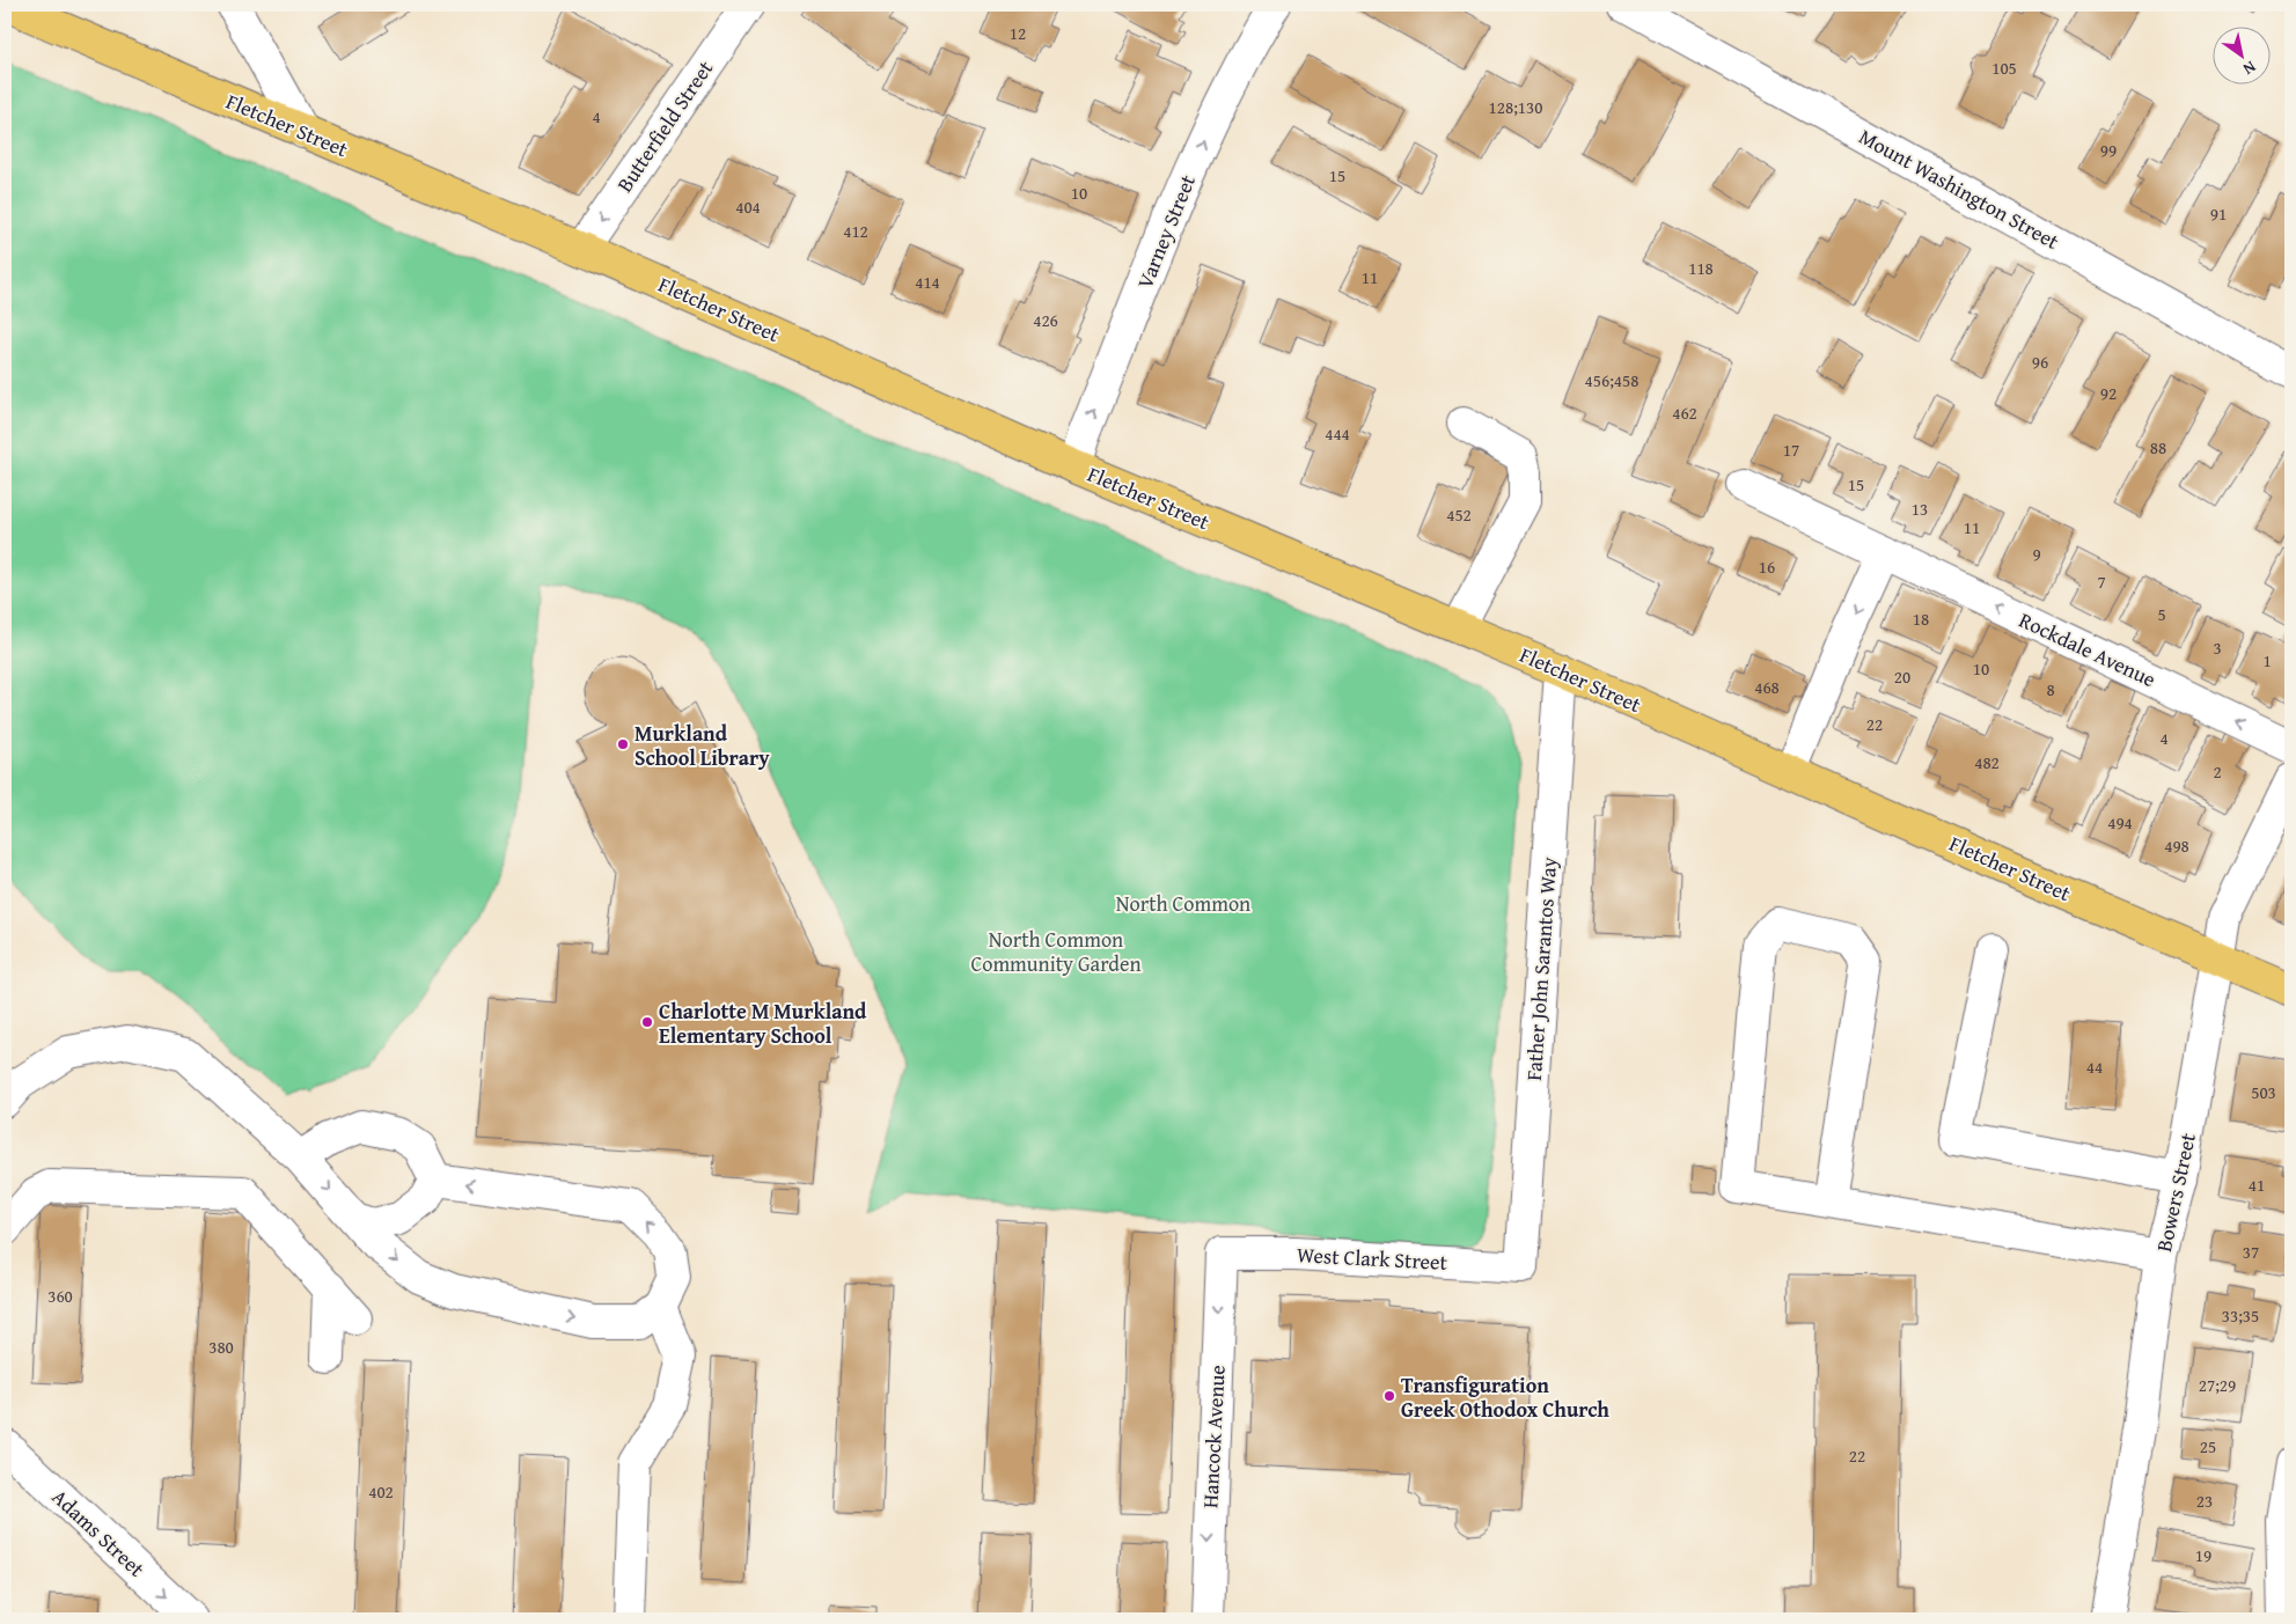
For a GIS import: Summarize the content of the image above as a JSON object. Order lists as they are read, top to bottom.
{
  "streets": {
    "main road": ["Fletcher Street"],
    "street": [
      "Butterfield Street",
      "Mount Washington Street",
      "Varney Street",
      "Rockdale Avenue",
      "Father John Sarantos Way",
      "Bowers Street",
      "West Clark Street",
      "Hancock Avenue",
      "Adams Street"
    ]
  },
  "crossings": [
    ["Fletcher Street", "Butterfield Street"],
    ["Fletcher Street", "Varney Street"],
    ["Fletcher Street", "Father John Sarantos Way"],
    ["Fletcher Street", "Bowers Street"],
    ["Father John Sarantos Way", "West Clark Street"],
    ["West Clark Street", "Hancock Avenue"]
  ],
  "one_way": [
    "Butterfield Street",
    "Varney Street",
    "Rockdale Avenue",
    "Hancock Avenue",
    "Adams Street"
  ],
  "parks": ["North Common", "North Common Community Garden"],
  "places": ["Murkland School Library", "Charlotte M Murkland Elementary School", "Transfiguration Greek Othodox Church"],
  "house_numbers": [
    "12",
    "105",
    "128;130",
    "4",
    "99",
    "15",
    "10",
    "404",
    "91",
    "412",
    "118",
    "11",
    "414",
    "426",
    "96",
    "456;458",
    "92",
    "462",
    "444",
    "88",
    "17",
    "15",
    "13",
    "452",
    "11",
    "9",
    "16",
    "7",
    "5",
    "18",
    "3",
    "1",
    "10",
    "20",
    "468",
    "8",
    "22",
    "4",
    "482",
    "2",
    "494",
    "498",
    "44",
    "503",
    "41",
    "37",
    "360",
    "33;35",
    "380",
    "27;29",
    "25",
    "22",
    "402",
    "23",
    "19"
  ],
  "north": "bottom right"
}
